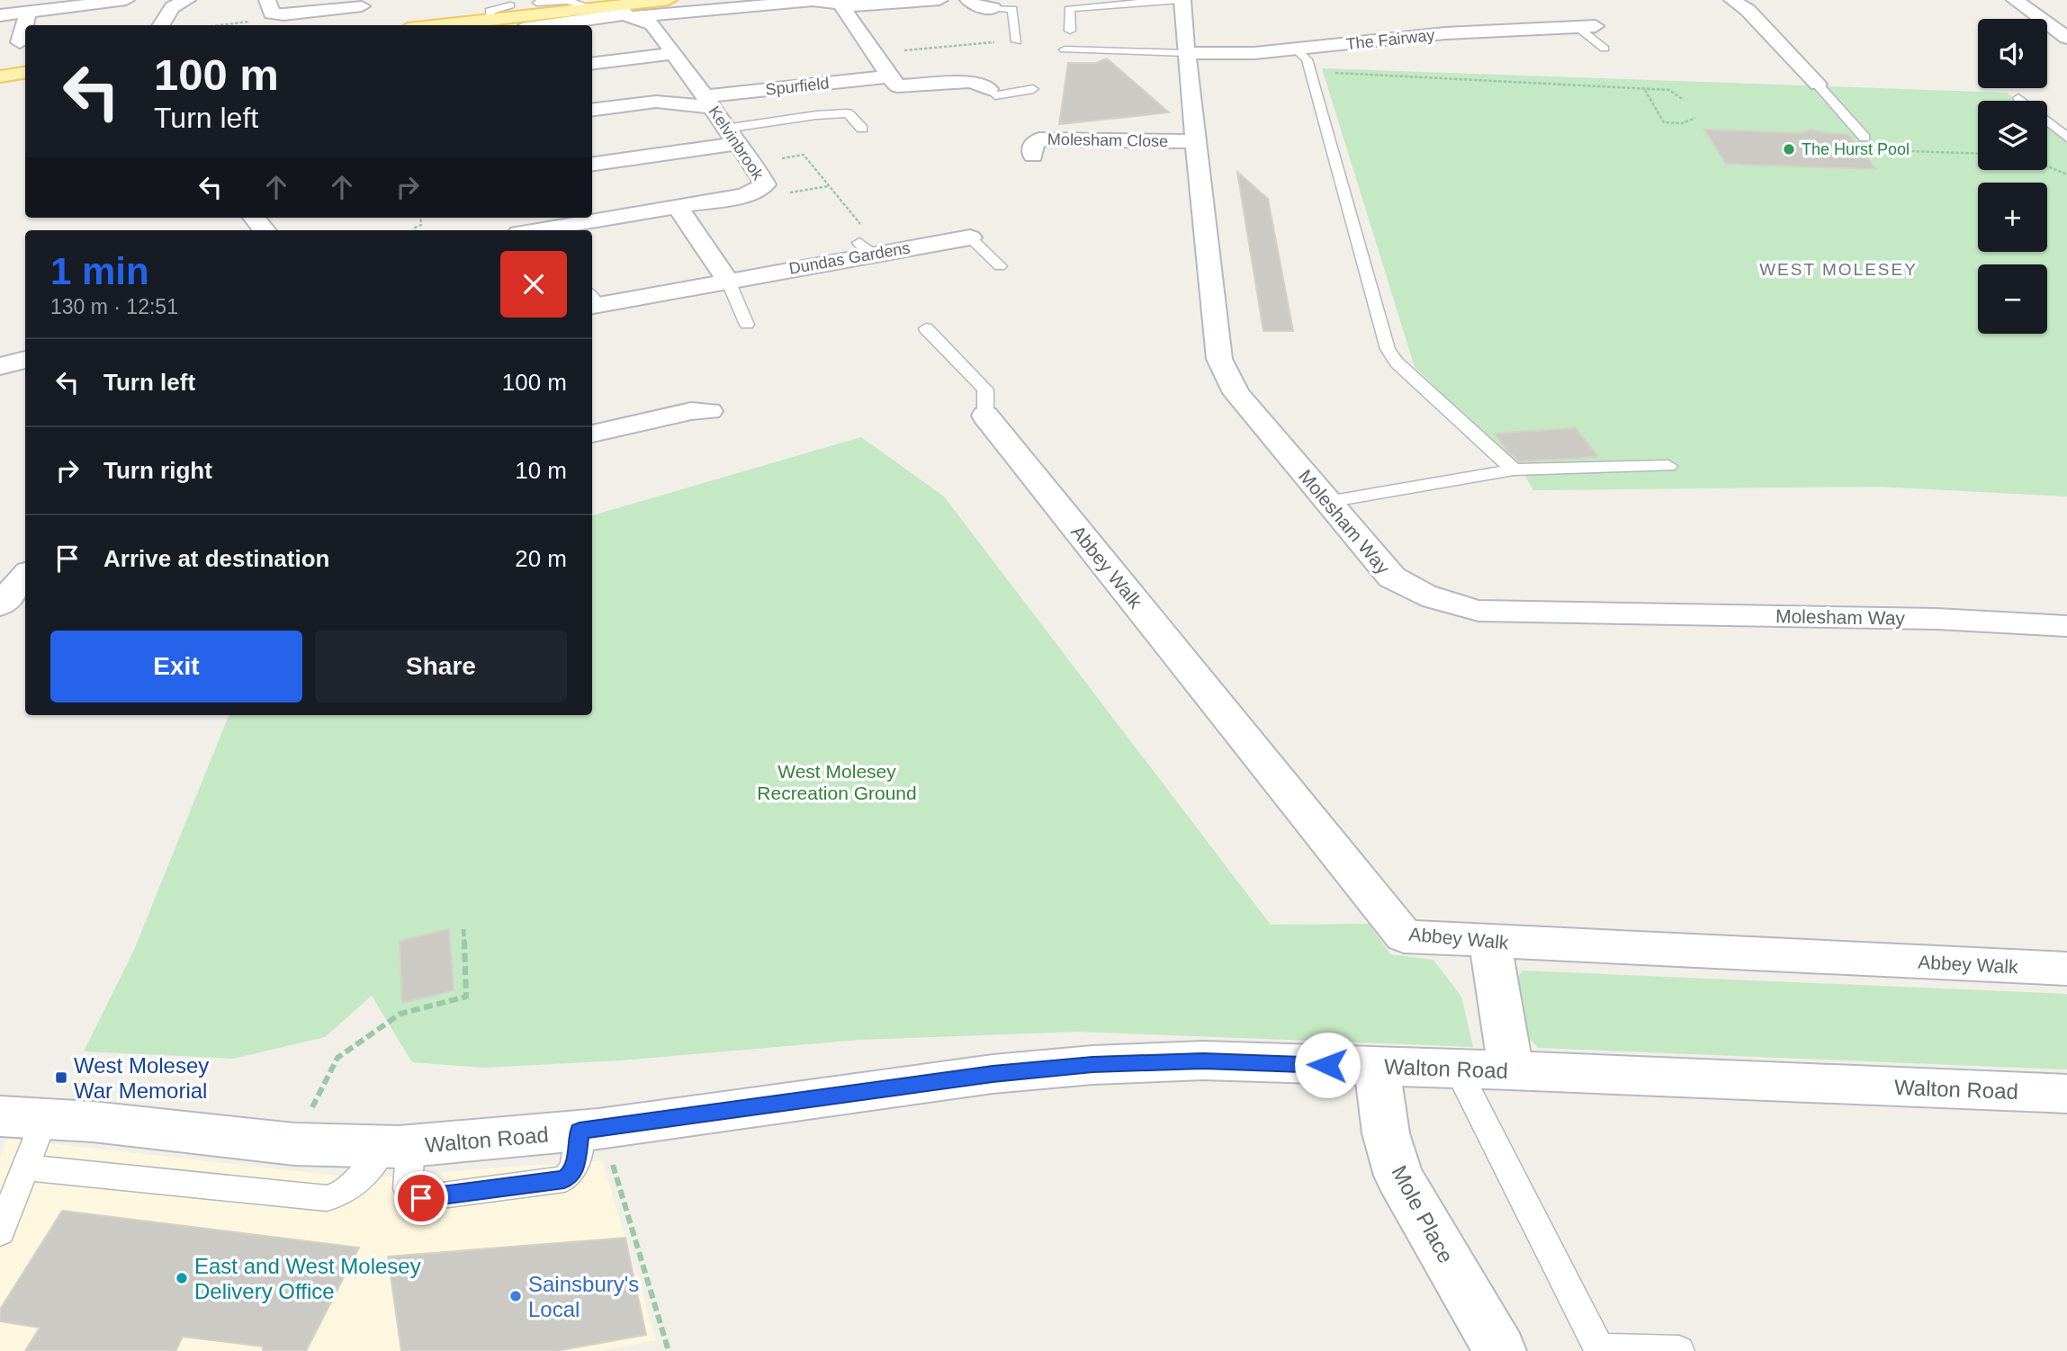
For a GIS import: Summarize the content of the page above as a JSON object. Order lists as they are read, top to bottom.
{
  "streets": {
    "street": [
      "The Fairway",
      "Spurfield",
      "Molesham Close",
      "Kelvinbrook",
      "Dundas Gardens",
      "Molesham Way",
      "Abbey Walk",
      "Walton Road",
      "Mole Place"
    ]
  },
  "crossings": [
    ["The Fairway", "Molesham Way"],
    ["Spurfield", "Kelvinbrook"],
    ["Molesham Close", "Molesham Way"],
    ["Walton Road", "Mole Place"]
  ],
  "districts": ["WEST MOLESEY"],
  "parks": ["West Molesey Recreation Ground"],
  "places": {
    "other": ["The Hurst Pool", "East and West Molesey Delivery Office", "Sainsbury's Local"],
    "transit": ["West Molesey War Memorial"]
  },
  "page": {
    "map_buttons": ["+", "−"],
    "turn": ["100 m", "Turn left"],
    "heading": ["1 min", "130 m · 12:51"],
    "list": [
      {
        "name": "Turn left",
        "value": "100 m"
      },
      {
        "name": "Turn right",
        "value": "10 m"
      },
      {
        "name": "Arrive at destination",
        "value": "20 m"
      }
    ],
    "buttons": ["Exit", "Share"]
  }
}
